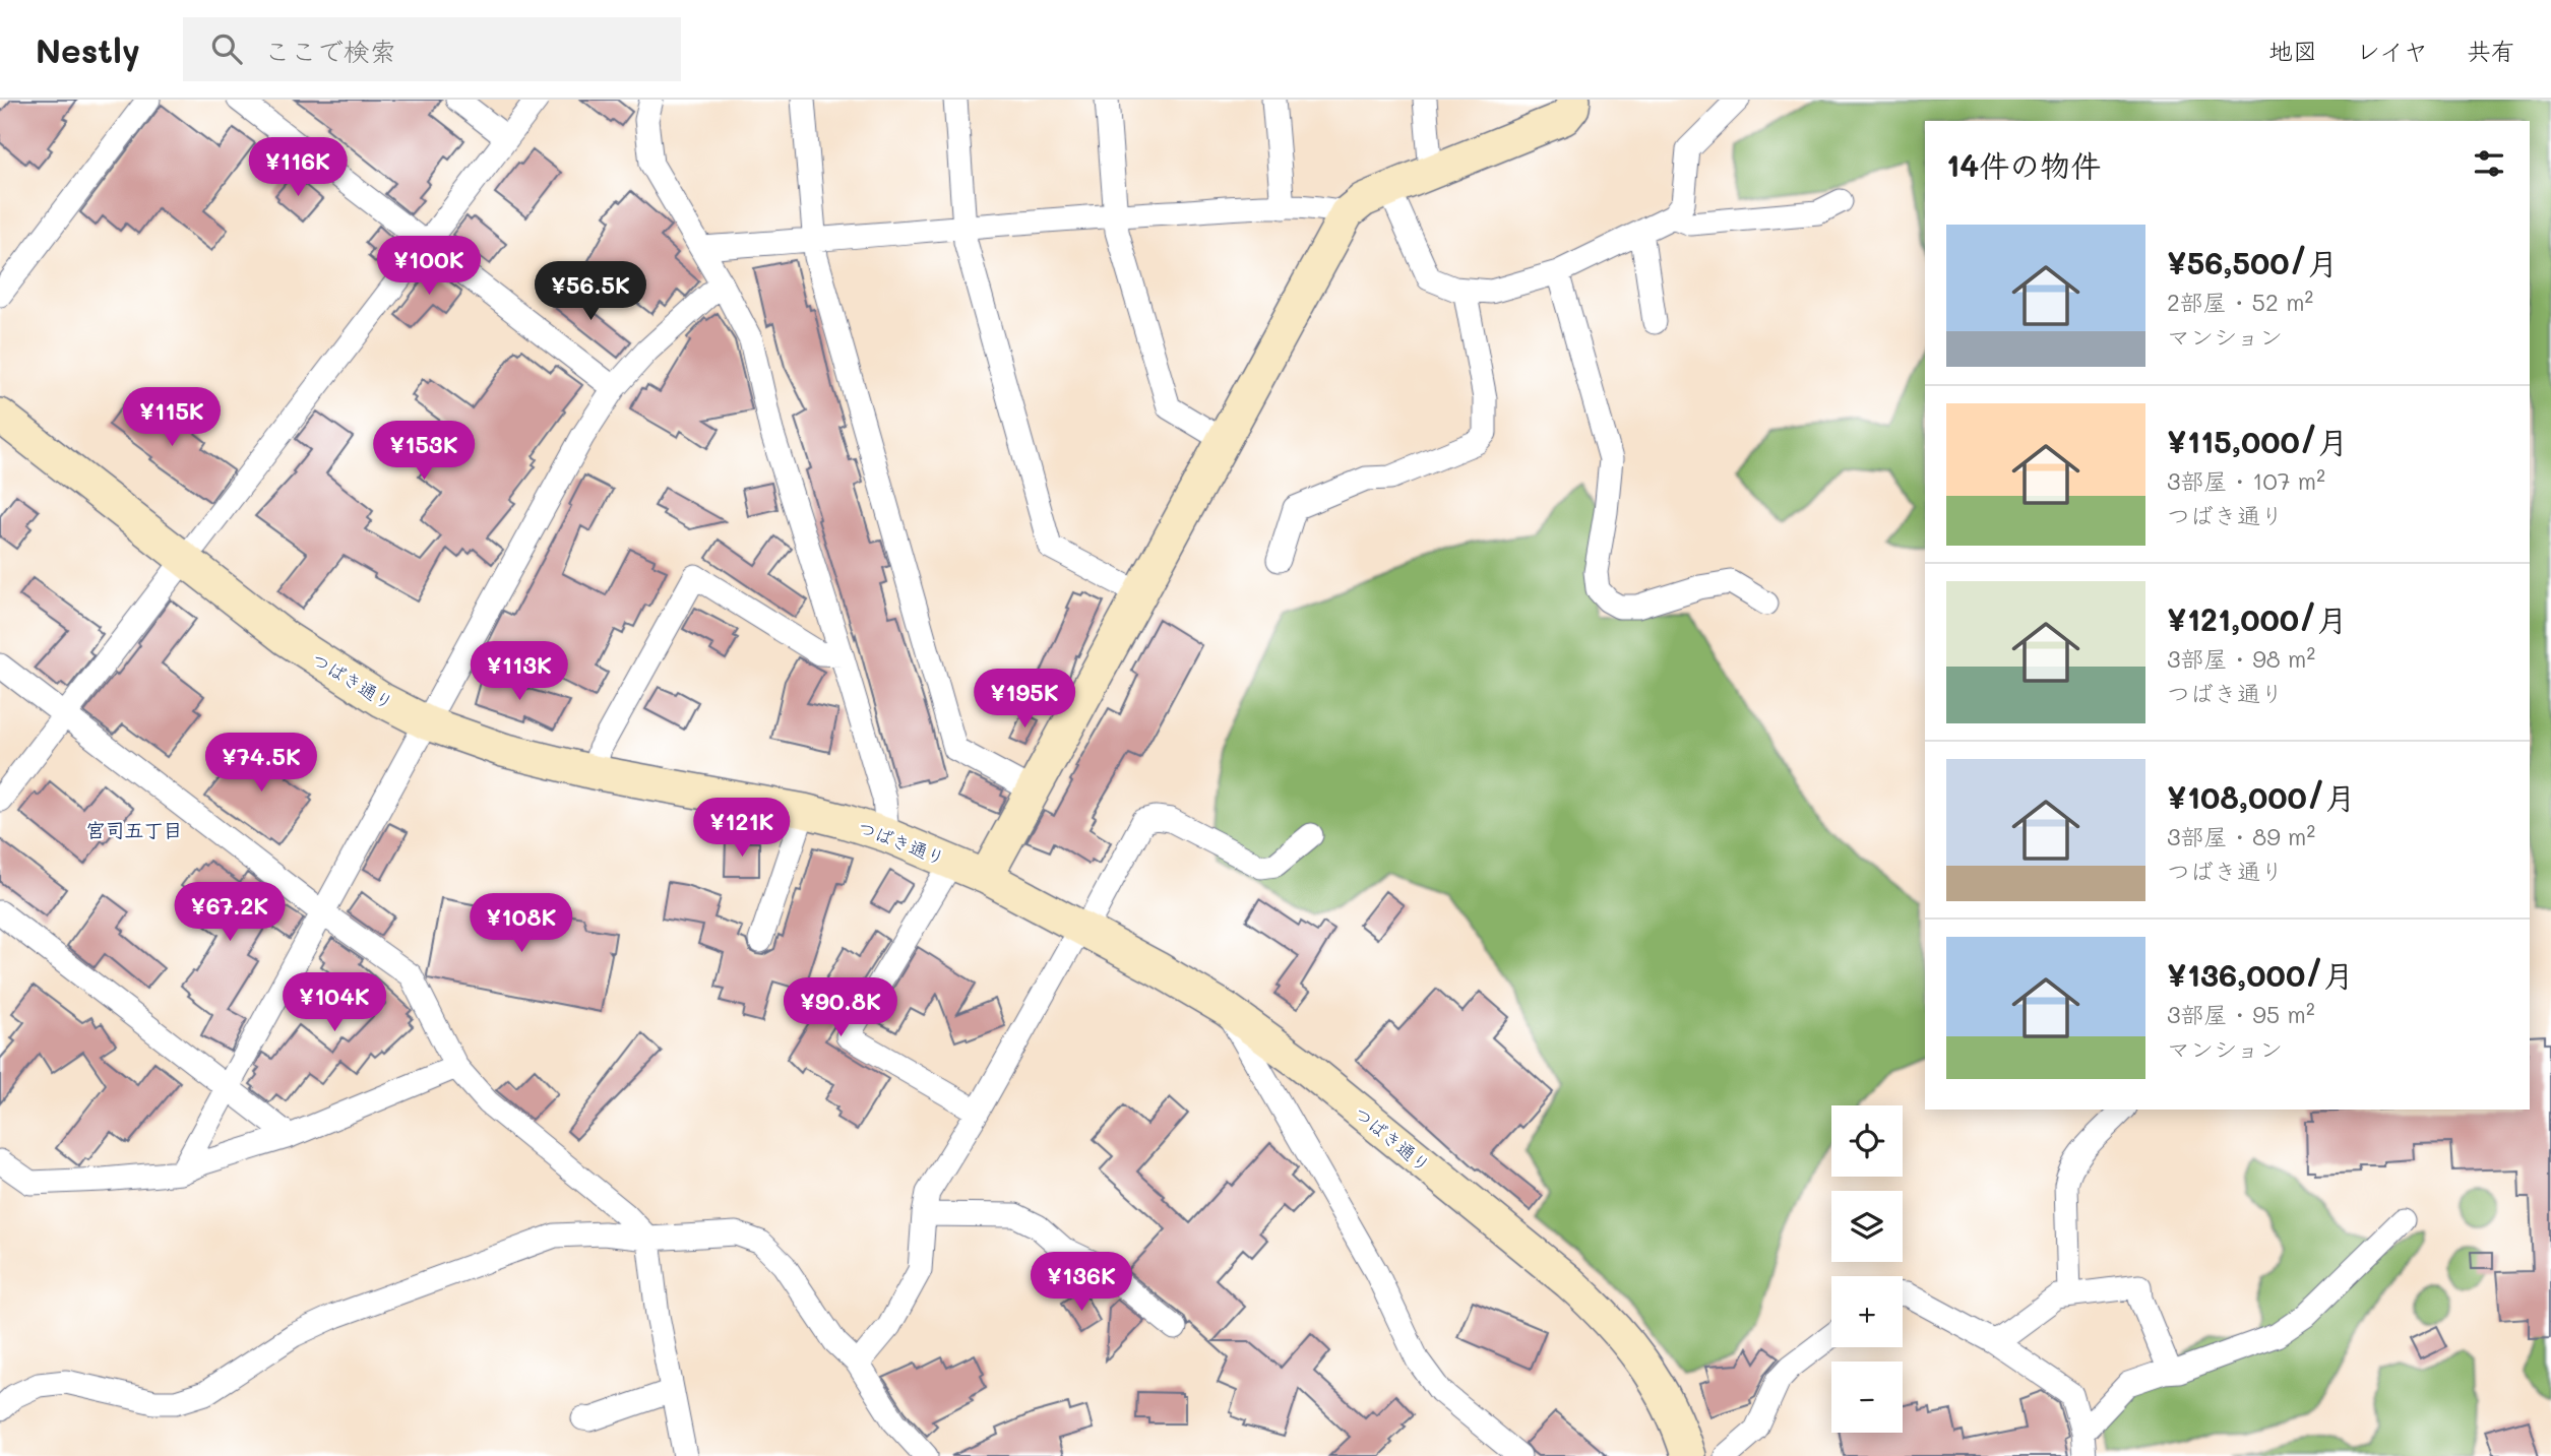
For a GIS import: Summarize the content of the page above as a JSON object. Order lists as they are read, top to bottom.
{
  "streets": {
    "main road": ["つばき通り"]
  },
  "districts": ["宮司五丁目"],
  "page": {
    "header": "Nestly",
    "search": "ここで検索",
    "nav": ["地図", "レイヤ", "共有"],
    "heading": "14件の物件",
    "price": [
      "¥116K",
      "¥100K",
      "¥56.5K",
      "¥115K",
      "¥153K",
      "¥113K",
      "¥195K",
      "¥74.5K",
      "¥121K",
      "¥67.2K",
      "¥108K",
      "¥104K",
      "¥90.8K",
      "¥136K"
    ],
    "list": [
      {
        "name": "¥56,500/月",
        "note": "2部屋 · 52 m² · マンション"
      },
      {
        "name": "¥115,000/月",
        "note": "3部屋 · 107 m² · つばき通り"
      },
      {
        "name": "¥121,000/月",
        "note": "3部屋 · 98 m² · つばき通り"
      },
      {
        "name": "¥108,000/月",
        "note": "3部屋 · 89 m² · つばき通り"
      },
      {
        "name": "¥136,000/月",
        "note": "3部屋 · 95 m² · マンション"
      }
    ],
    "map_buttons": ["+", "−"]
  }
}
